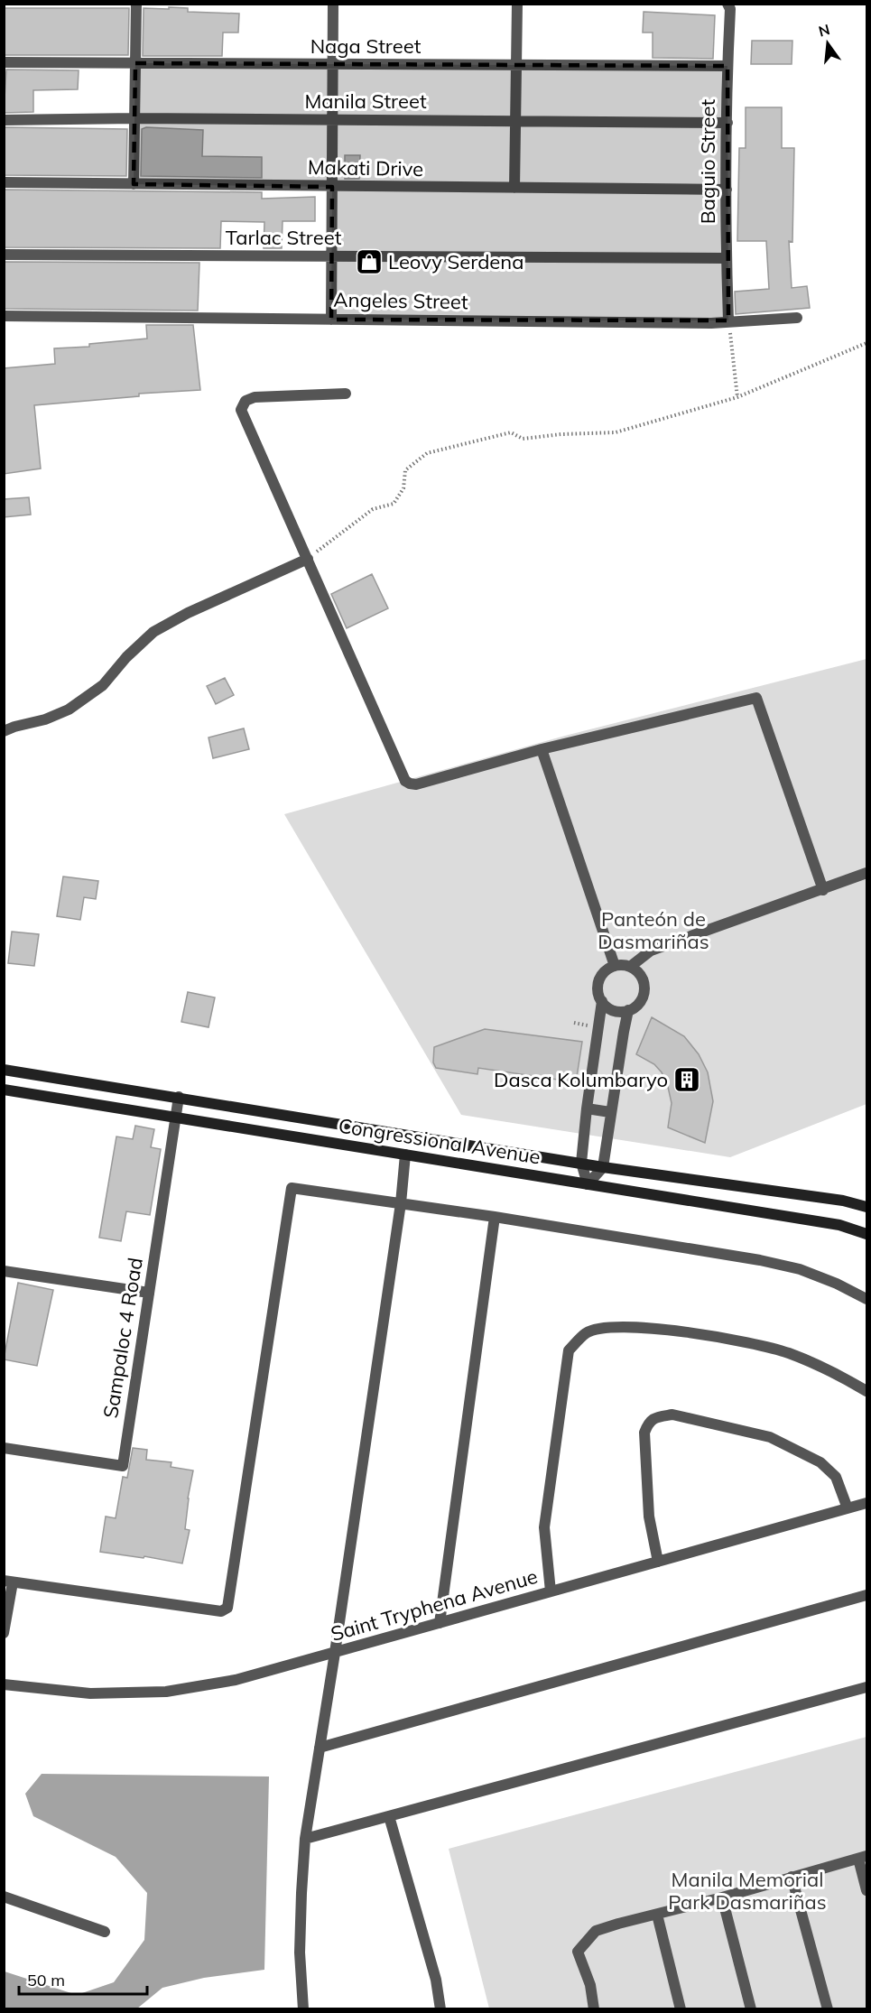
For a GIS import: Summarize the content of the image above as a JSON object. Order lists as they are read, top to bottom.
{
  "streets": {
    "main road": ["Congressional Avenue"],
    "street": [
      "Naga Street",
      "Manila Street",
      "Baguio Street",
      "Makati Drive",
      "Tarlac Street",
      "Angeles Street",
      "Sampaloc 4 Road",
      "Saint Tryphena Avenue"
    ]
  },
  "crossings": [
    ["Naga Street", "Baguio Street"],
    ["Manila Street", "Baguio Street"],
    ["Baguio Street", "Makati Drive"],
    ["Baguio Street", "Tarlac Street"],
    ["Baguio Street", "Angeles Street"],
    ["Congressional Avenue", "Sampaloc 4 Road"]
  ],
  "parks": ["Panteón de Dasmariñas", "Manila Memorial Park Dasmariñas"],
  "places": {
    "shop": ["Leovy Serdena"],
    "building": ["Dasca Kolumbaryo"]
  },
  "scale_bar": "50 m",
  "north": "top"
}
